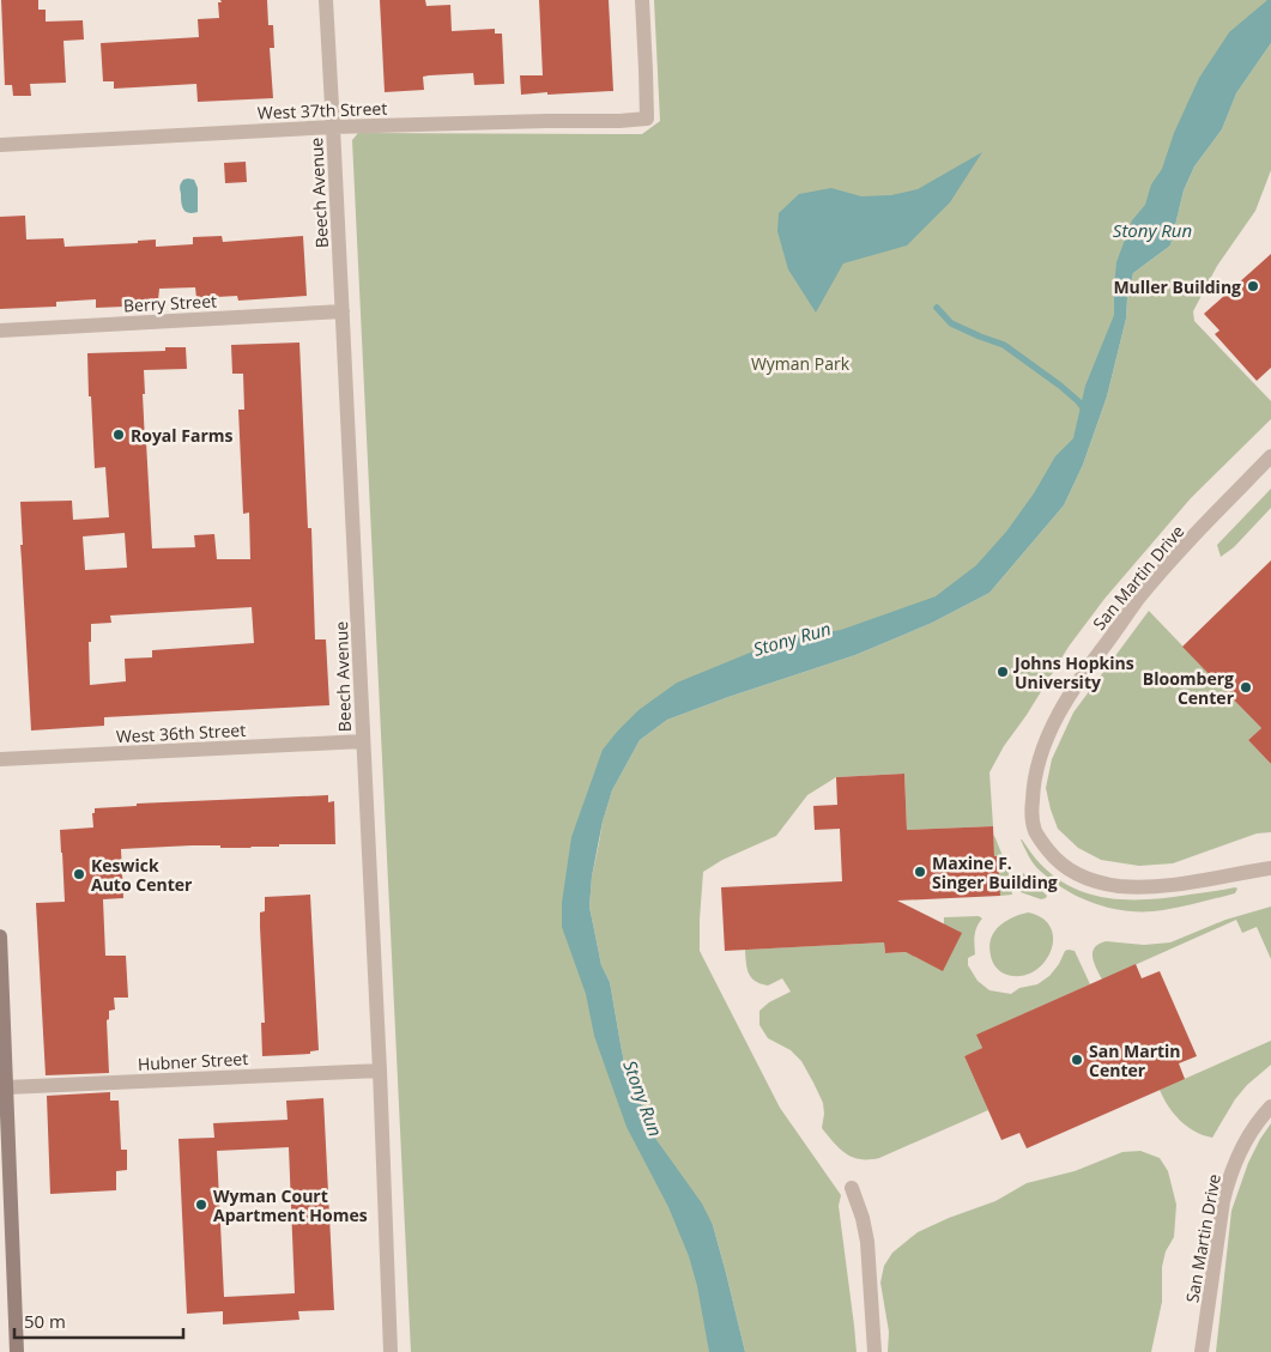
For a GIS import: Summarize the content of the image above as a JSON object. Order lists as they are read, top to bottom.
{
  "streets": {
    "street": [
      "West 37th Street",
      "Beech Avenue",
      "Berry Street",
      "San Martin Drive",
      "West 36th Street",
      "Hubner Street"
    ]
  },
  "crossings": [
    ["West 37th Street", "Beech Avenue"],
    ["Beech Avenue", "Berry Street"],
    ["Beech Avenue", "West 36th Street"],
    ["Beech Avenue", "Hubner Street"]
  ],
  "water": ["Stony Run"],
  "parks": ["Wyman Park"],
  "places": [
    "Muller Building",
    "Royal Farms",
    "Johns Hopkins University",
    "Bloomberg Center",
    "Maxine F. Singer Building",
    "Keswick Auto Center",
    "San Martin Center",
    "Wyman Court Apartment Homes"
  ],
  "scale_bar": "50 m"
}
